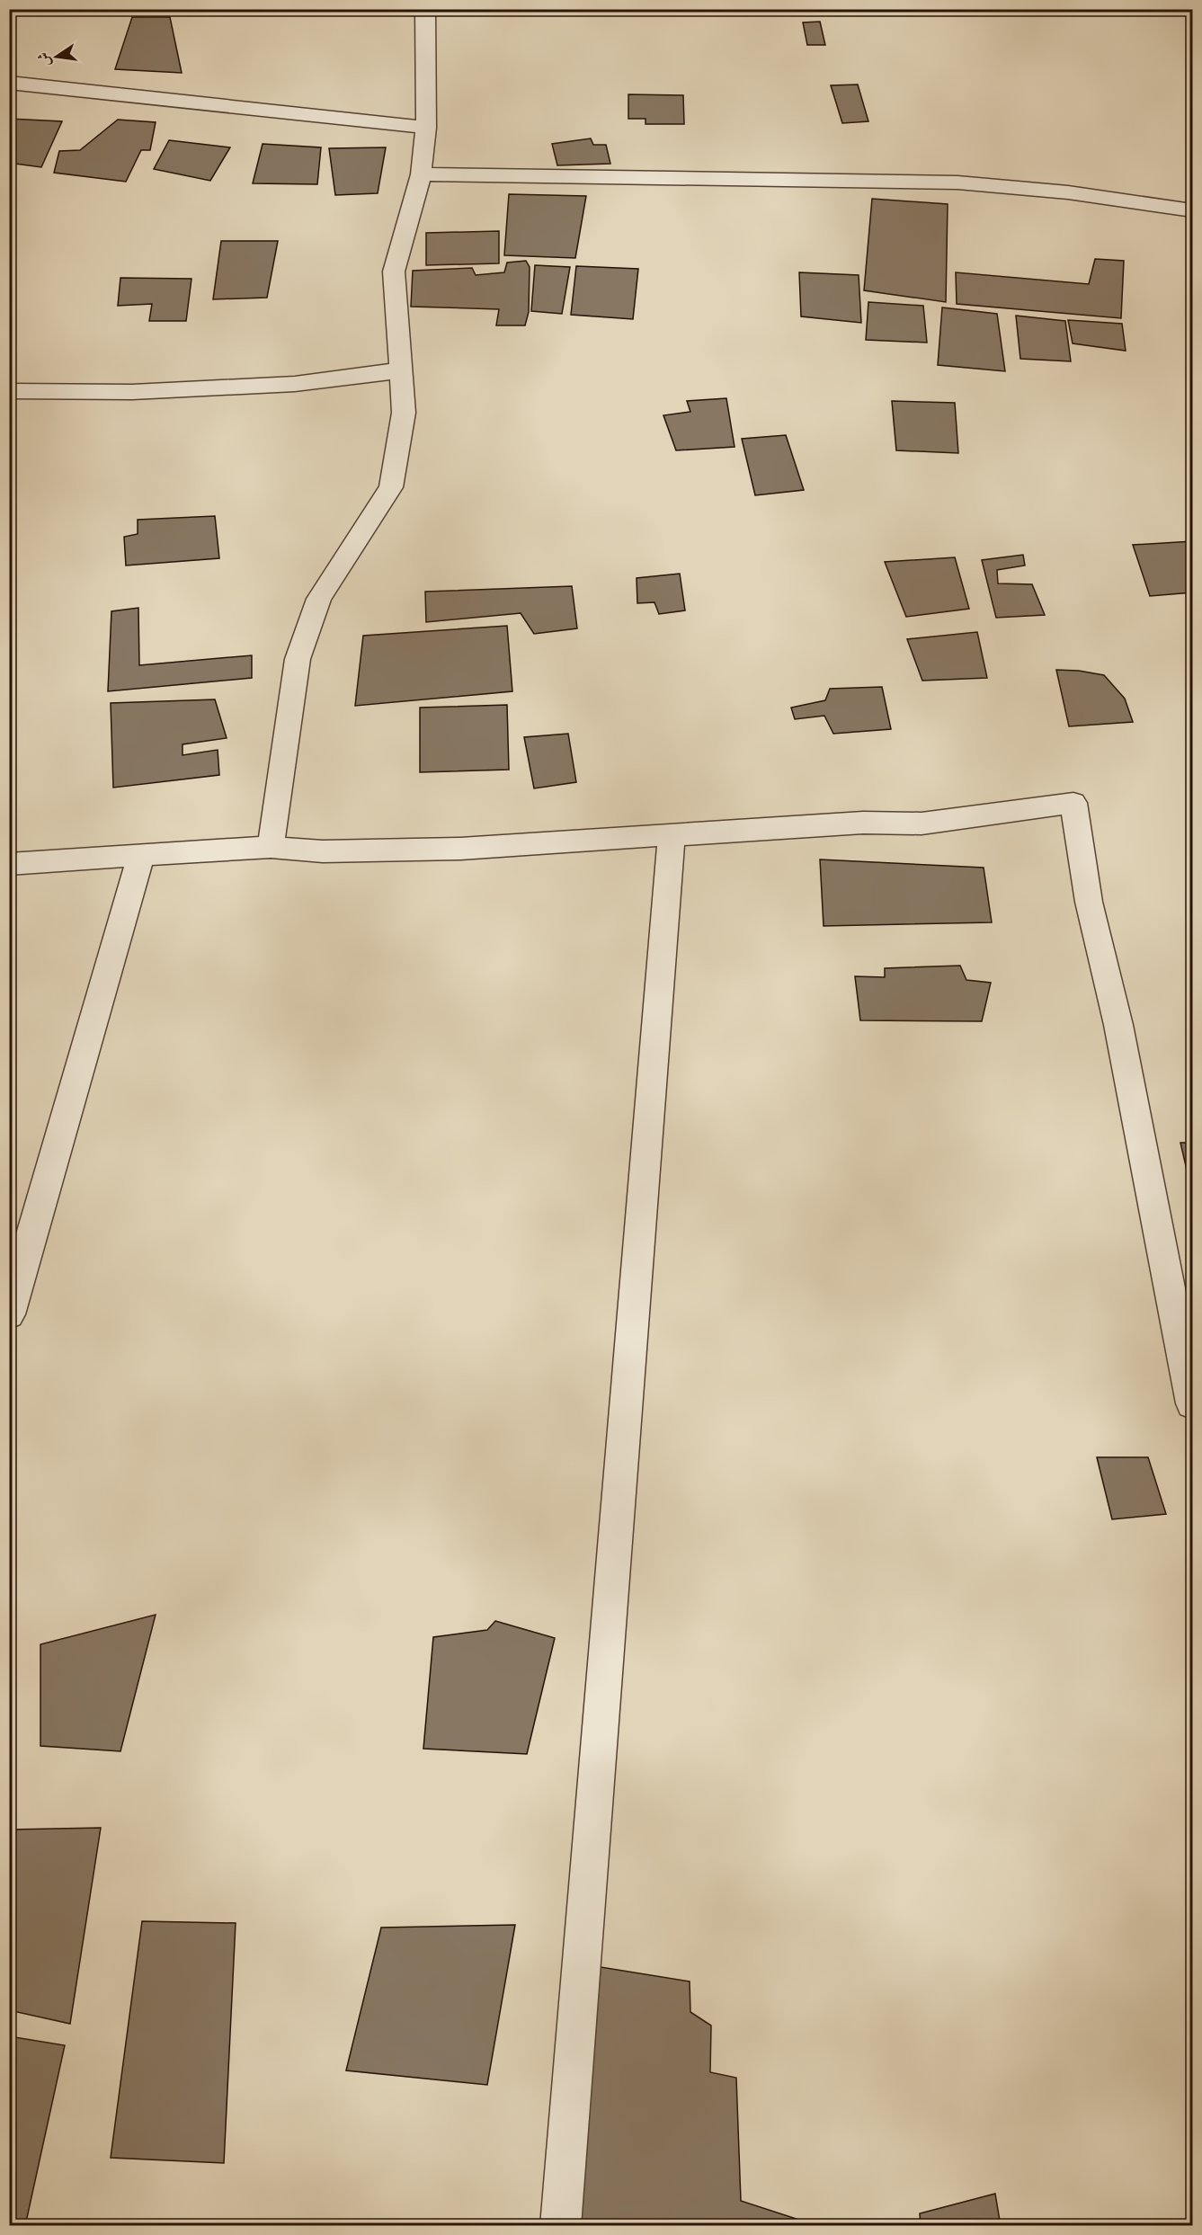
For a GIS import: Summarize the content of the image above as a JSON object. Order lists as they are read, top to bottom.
{
  "north": "left"
}
